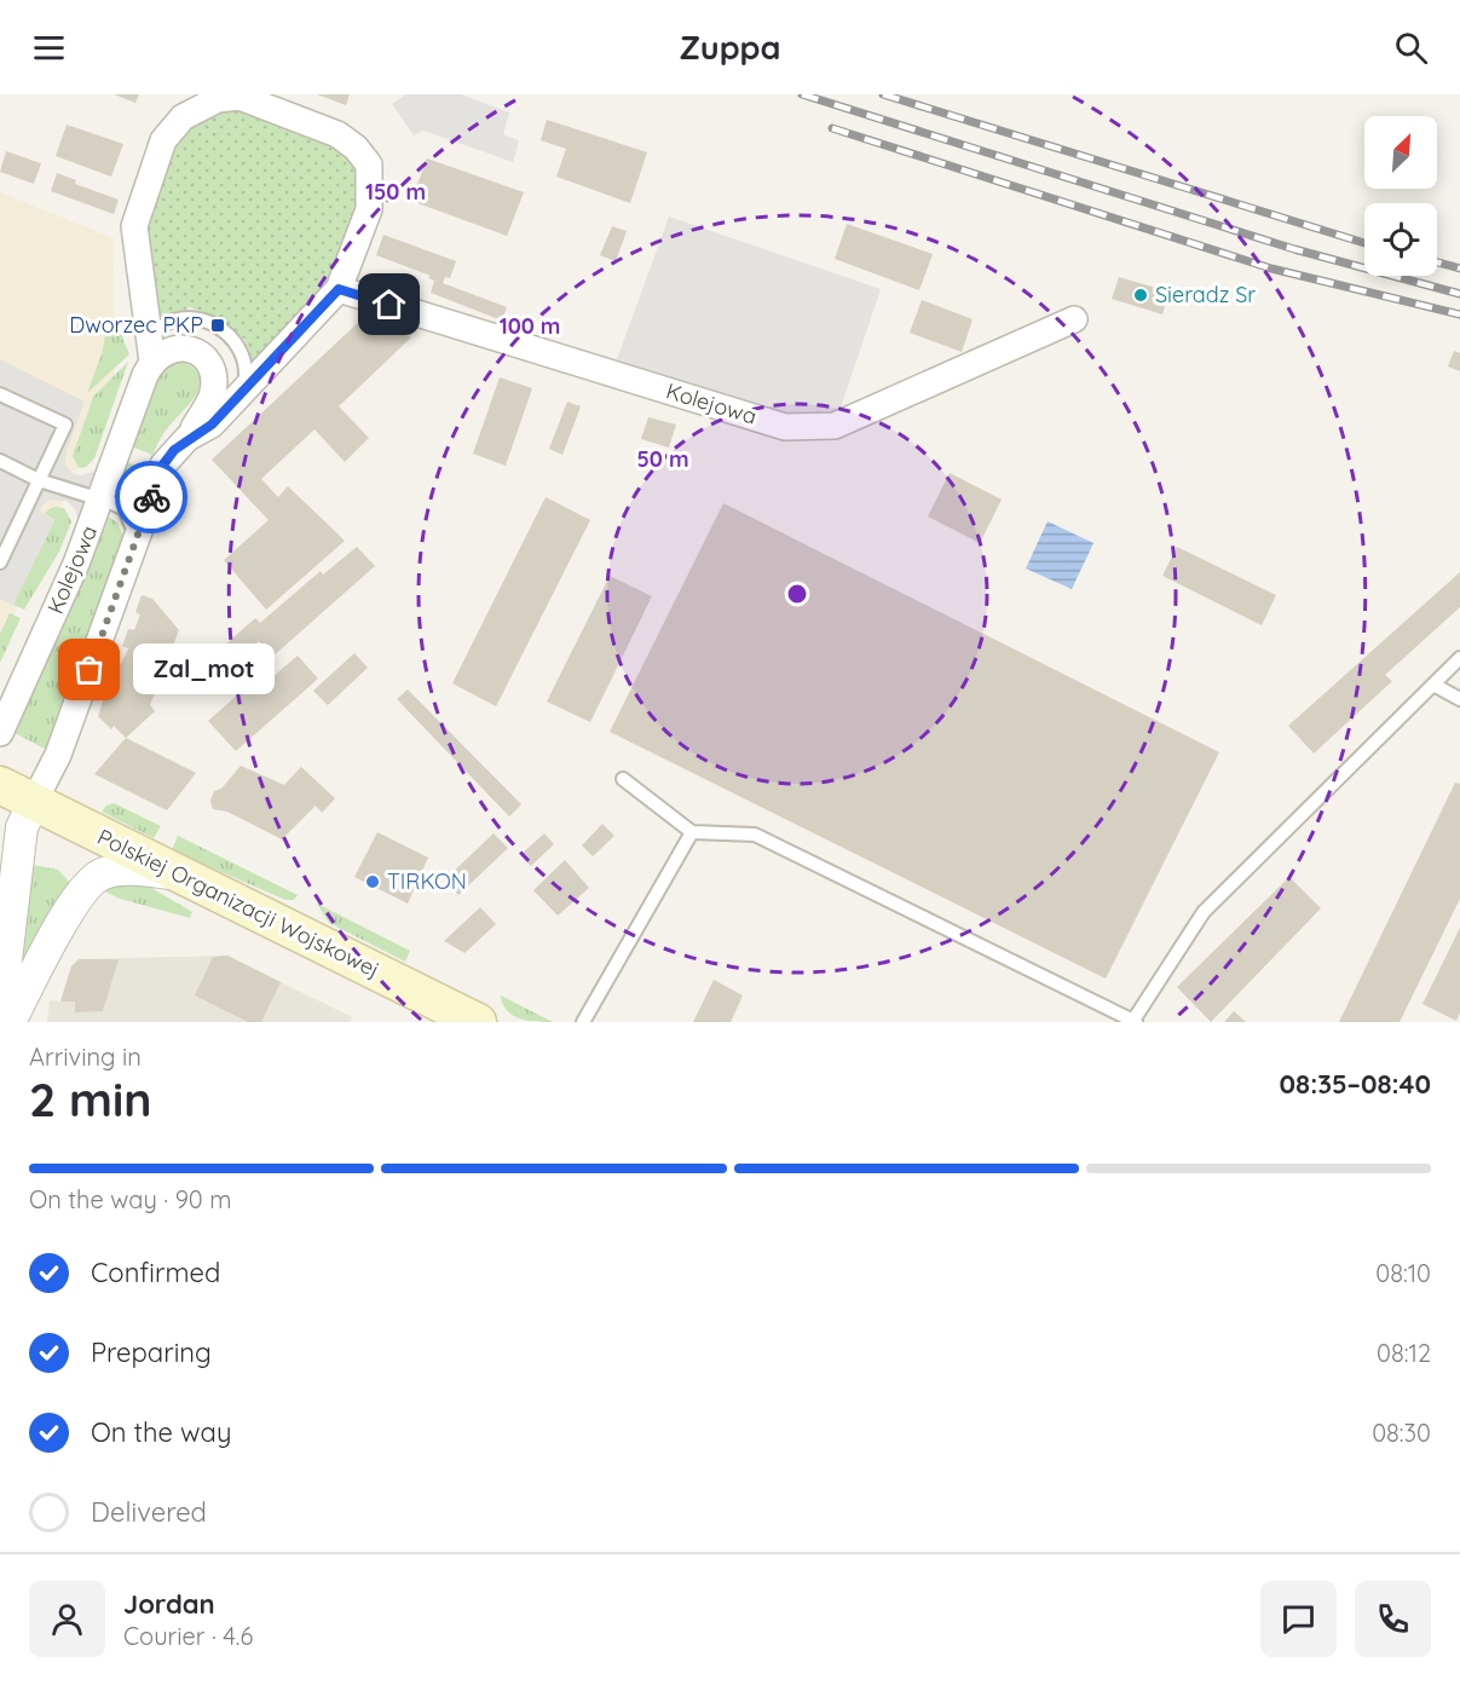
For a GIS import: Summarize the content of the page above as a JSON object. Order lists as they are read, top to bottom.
{
  "streets": {
    "main road": ["Polskiej Organizacji Wojskowej"],
    "street": ["Kolejowa"]
  },
  "crossings": [
    ["Kolejowa", "Polskiej Organizacji Wojskowej"]
  ],
  "places": {
    "other": ["Sieradz Sr", "Zal_mot", "TIRKON"],
    "transit": ["Dworzec PKP"]
  },
  "north": "top right",
  "page": {
    "header": "Zuppa",
    "bubble": "Zal_mot",
    "heading": ["2 min", "Arriving in", "08:35–08:40"],
    "panel": ["Jordan", "Courier · 4.6"],
    "bar": "On the way · 90 m",
    "list": [
      ["Confirmed", "08:10"],
      ["Preparing", "08:12"],
      ["On the way", "08:30"],
      "Delivered"
    ]
  },
  "rings": ["150 m", "100 m", "50 m"]
}
